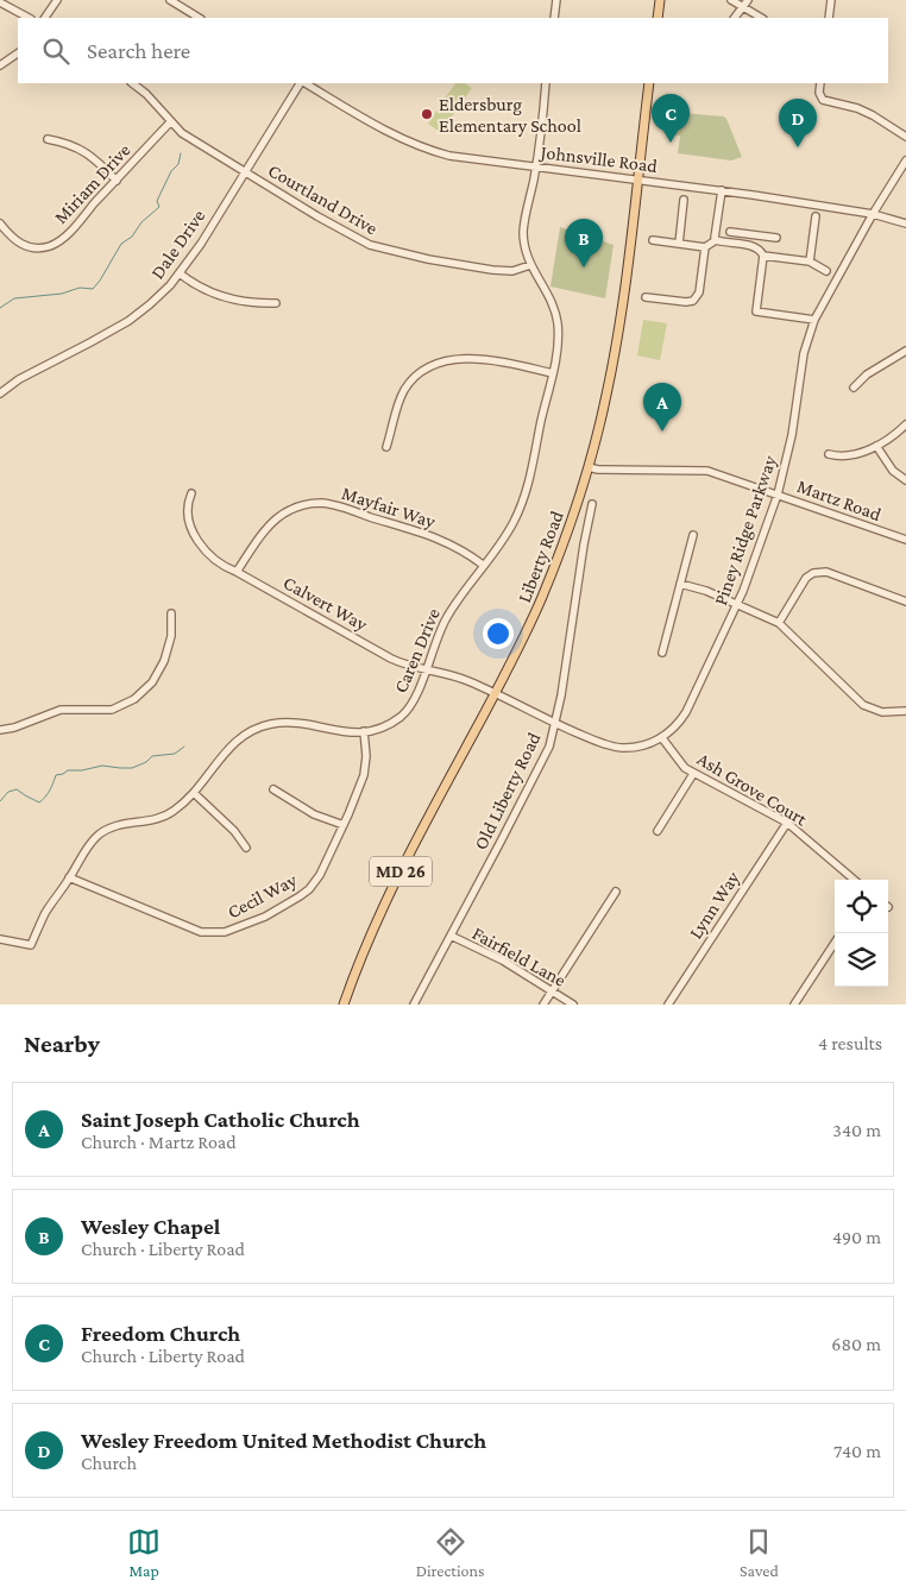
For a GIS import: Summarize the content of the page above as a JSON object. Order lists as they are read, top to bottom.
{
  "streets": {
    "main road": ["Liberty Road", "MD 26"],
    "street": [
      "Johnsville Road",
      "Miriam Drive",
      "Courtland Drive",
      "Dale Drive",
      "Martz Road",
      "Mayfair Way",
      "Piney Ridge Parkway",
      "Calvert Way",
      "Caren Drive",
      "Ash Grove Court",
      "Old Liberty Road",
      "Cecil Way",
      "Lynn Way",
      "Fairfield Lane"
    ]
  },
  "crossings": [
    ["Johnsville Road", "Piney Ridge Parkway"],
    ["Johnsville Road", "Liberty Road"],
    ["Johnsville Road", "Caren Drive"],
    ["Miriam Drive", "Courtland Drive"],
    ["Courtland Drive", "Dale Drive"],
    ["Courtland Drive", "Caren Drive"],
    ["Martz Road", "Piney Ridge Parkway"],
    ["Martz Road", "Liberty Road"],
    ["Mayfair Way", "Calvert Way"],
    ["Mayfair Way", "Caren Drive"],
    ["Piney Ridge Parkway", "Liberty Road"],
    ["Piney Ridge Parkway", "Calvert Way"],
    ["Piney Ridge Parkway", "Ash Grove Court"],
    ["Piney Ridge Parkway", "Old Liberty Road"],
    ["Liberty Road", "Calvert Way"],
    ["Calvert Way", "Caren Drive"],
    ["Caren Drive", "Cecil Way"],
    ["Ash Grove Court", "Lynn Way"],
    ["Old Liberty Road", "Fairfield Lane"]
  ],
  "places": ["Eldersburg Elementary School"],
  "page": {
    "search": "Search here",
    "pins": [
      "C",
      "D",
      "B",
      "A"
    ],
    "heading": ["Nearby", "4 results"],
    "list": [
      {
        "mark": "A",
        "name": "Saint Joseph Catholic Church",
        "note": "Church · Martz Road",
        "value": "340 m"
      },
      {
        "mark": "B",
        "name": "Wesley Chapel",
        "note": "Church · Liberty Road",
        "value": "490 m"
      },
      {
        "mark": "C",
        "name": "Freedom Church",
        "note": "Church · Liberty Road",
        "value": "680 m"
      },
      {
        "mark": "D",
        "name": "Wesley Freedom United Methodist Church",
        "note": "Church",
        "value": "740 m"
      }
    ],
    "nav": ["Map", "Directions", "Saved"]
  }
}
